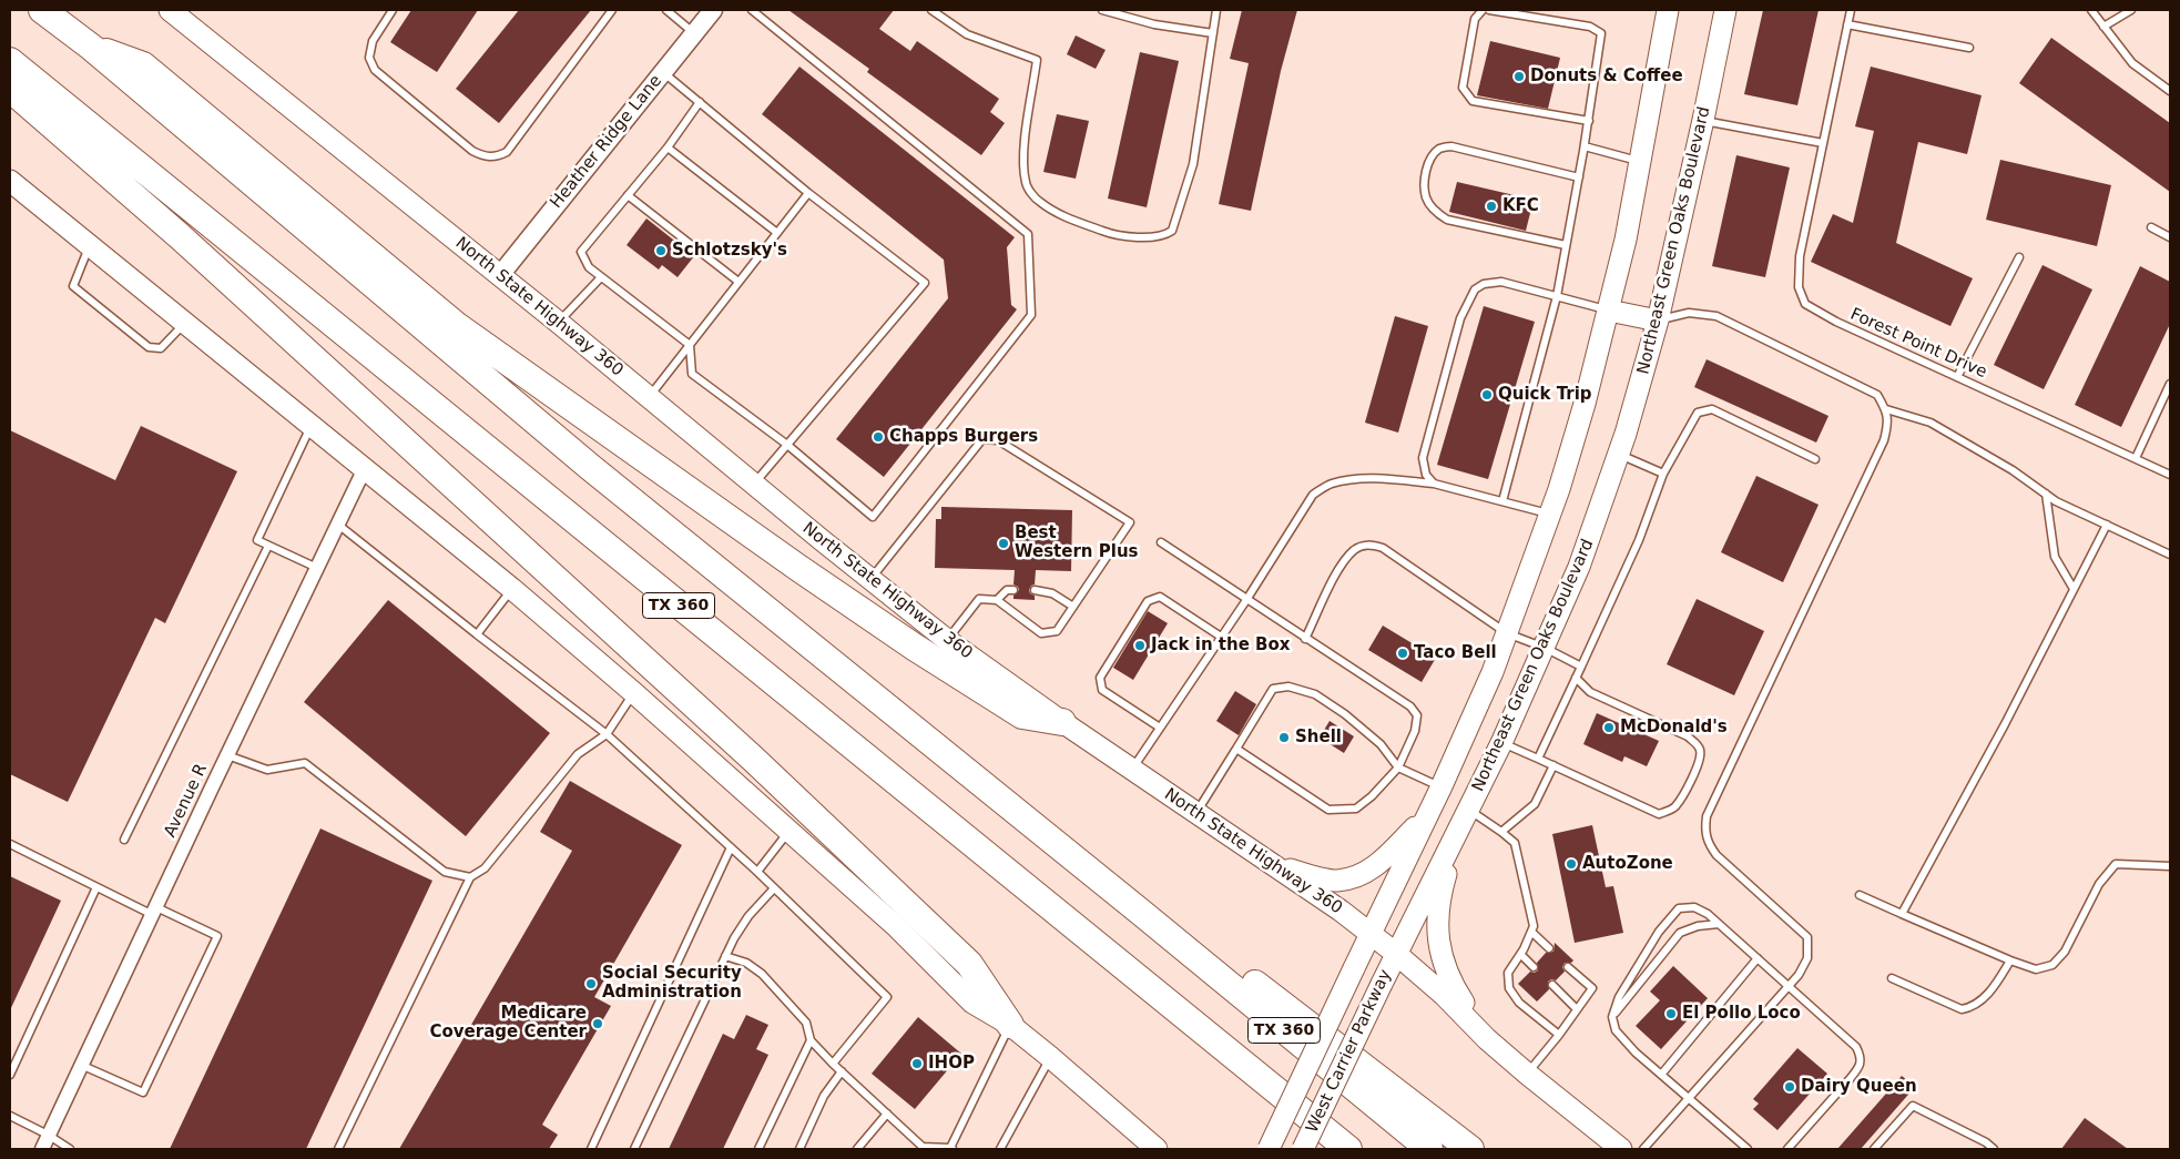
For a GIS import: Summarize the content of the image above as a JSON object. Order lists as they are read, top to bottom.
{
  "streets": {
    "highway": ["TX 360"],
    "main road": ["Northeast Green Oaks Boulevard", "North State Highway 360", "West Carrier Parkway"],
    "street": ["Heather Ridge Lane", "Avenue R"],
    "lane": ["Forest Point Drive"]
  },
  "crossings": [
    ["Heather Ridge Lane", "North State Highway 360"],
    ["Northeast Green Oaks Boulevard", "North State Highway 360"],
    ["Northeast Green Oaks Boulevard", "West Carrier Parkway"],
    ["North State Highway 360", "West Carrier Parkway"]
  ],
  "places": [
    "Donuts & Coffee",
    "KFC",
    "Schlotzsky's",
    "Quick Trip",
    "Chapps Burgers",
    "Best Western Plus",
    "Jack in the Box",
    "Taco Bell",
    "McDonald's",
    "Shell",
    "AutoZone",
    "Social Security Administration",
    "El Pollo Loco",
    "Medicare Coverage Center",
    "IHOP",
    "Dairy Queen"
  ]
}
